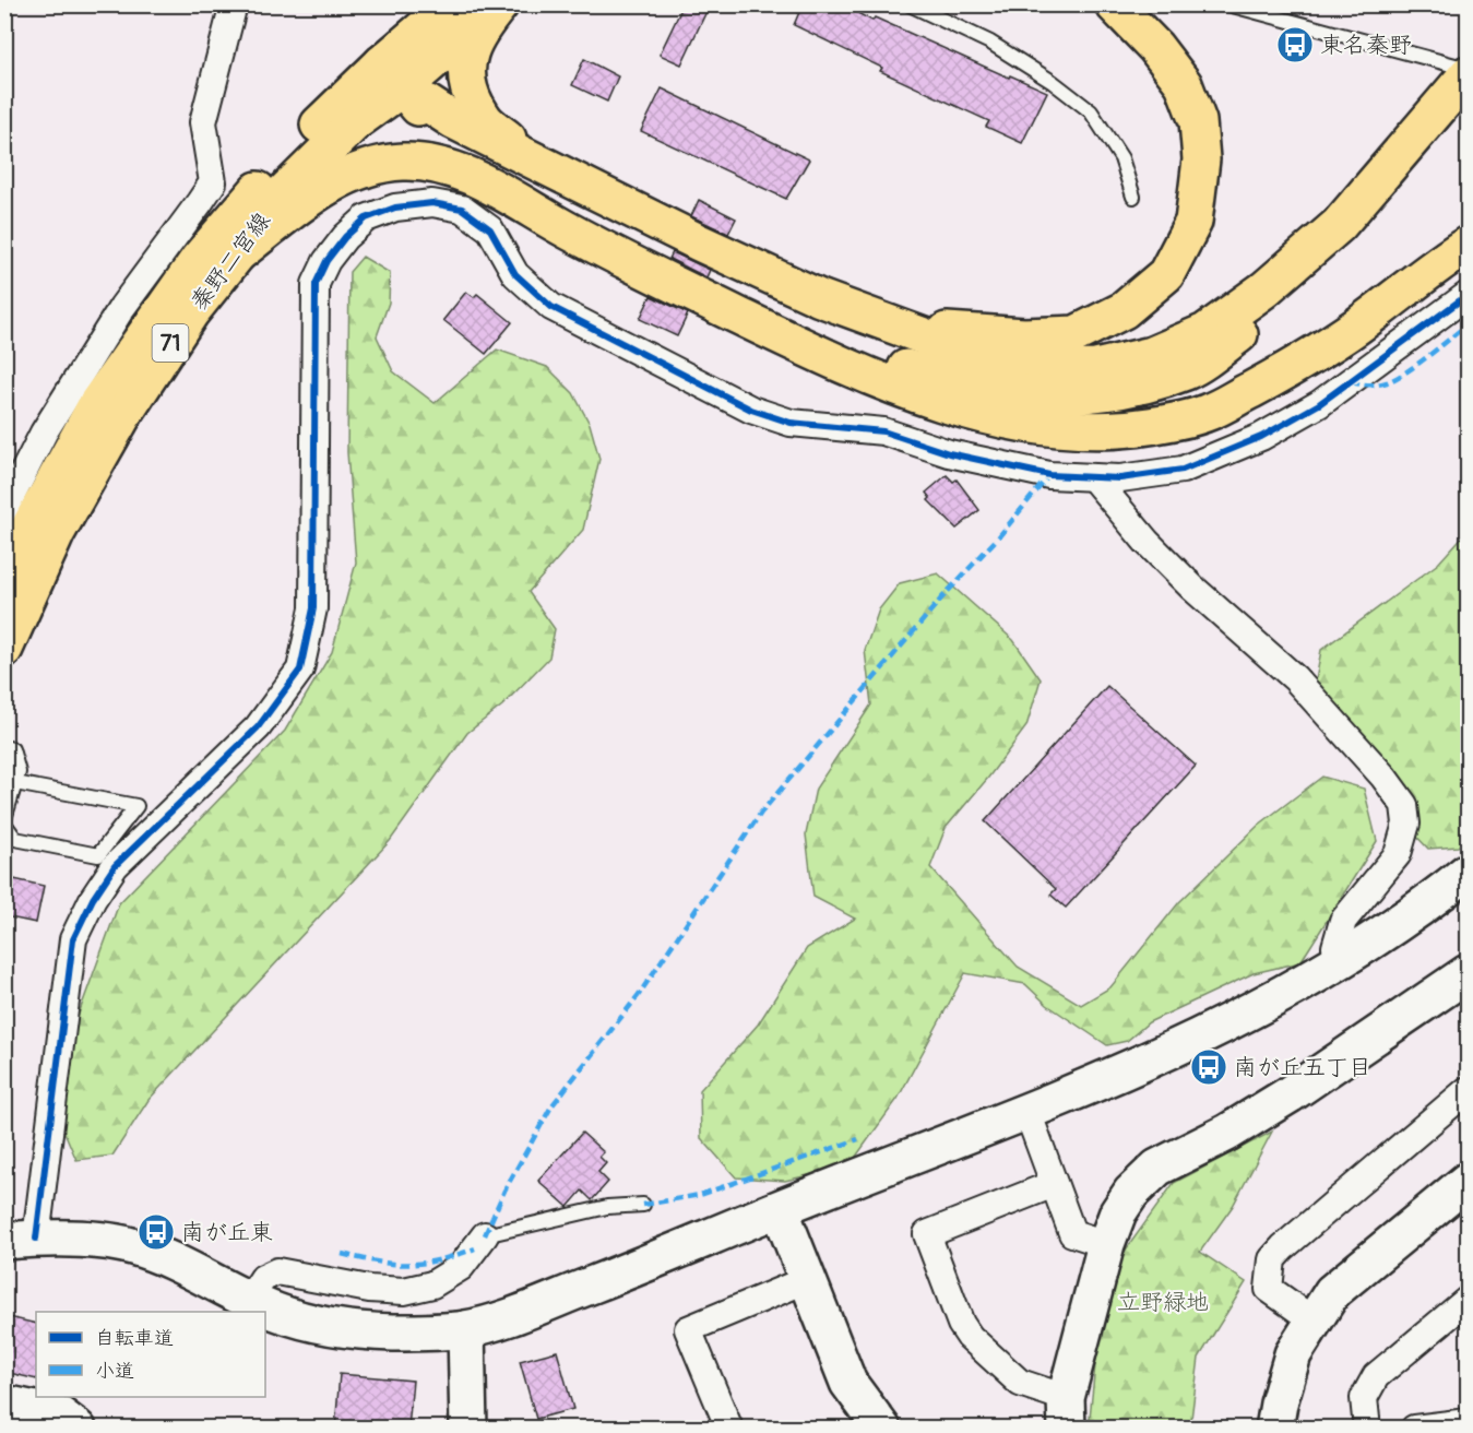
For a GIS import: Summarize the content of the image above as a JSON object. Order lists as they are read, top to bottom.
{
  "streets": {
    "main road": ["秦野二宮線", "71"]
  },
  "parks": ["立野緑地"],
  "places": {
    "bus stop": ["東名秦野", "南が丘五丁目", "南が丘東"]
  },
  "legend": ["自転車道", "小道"]
}
